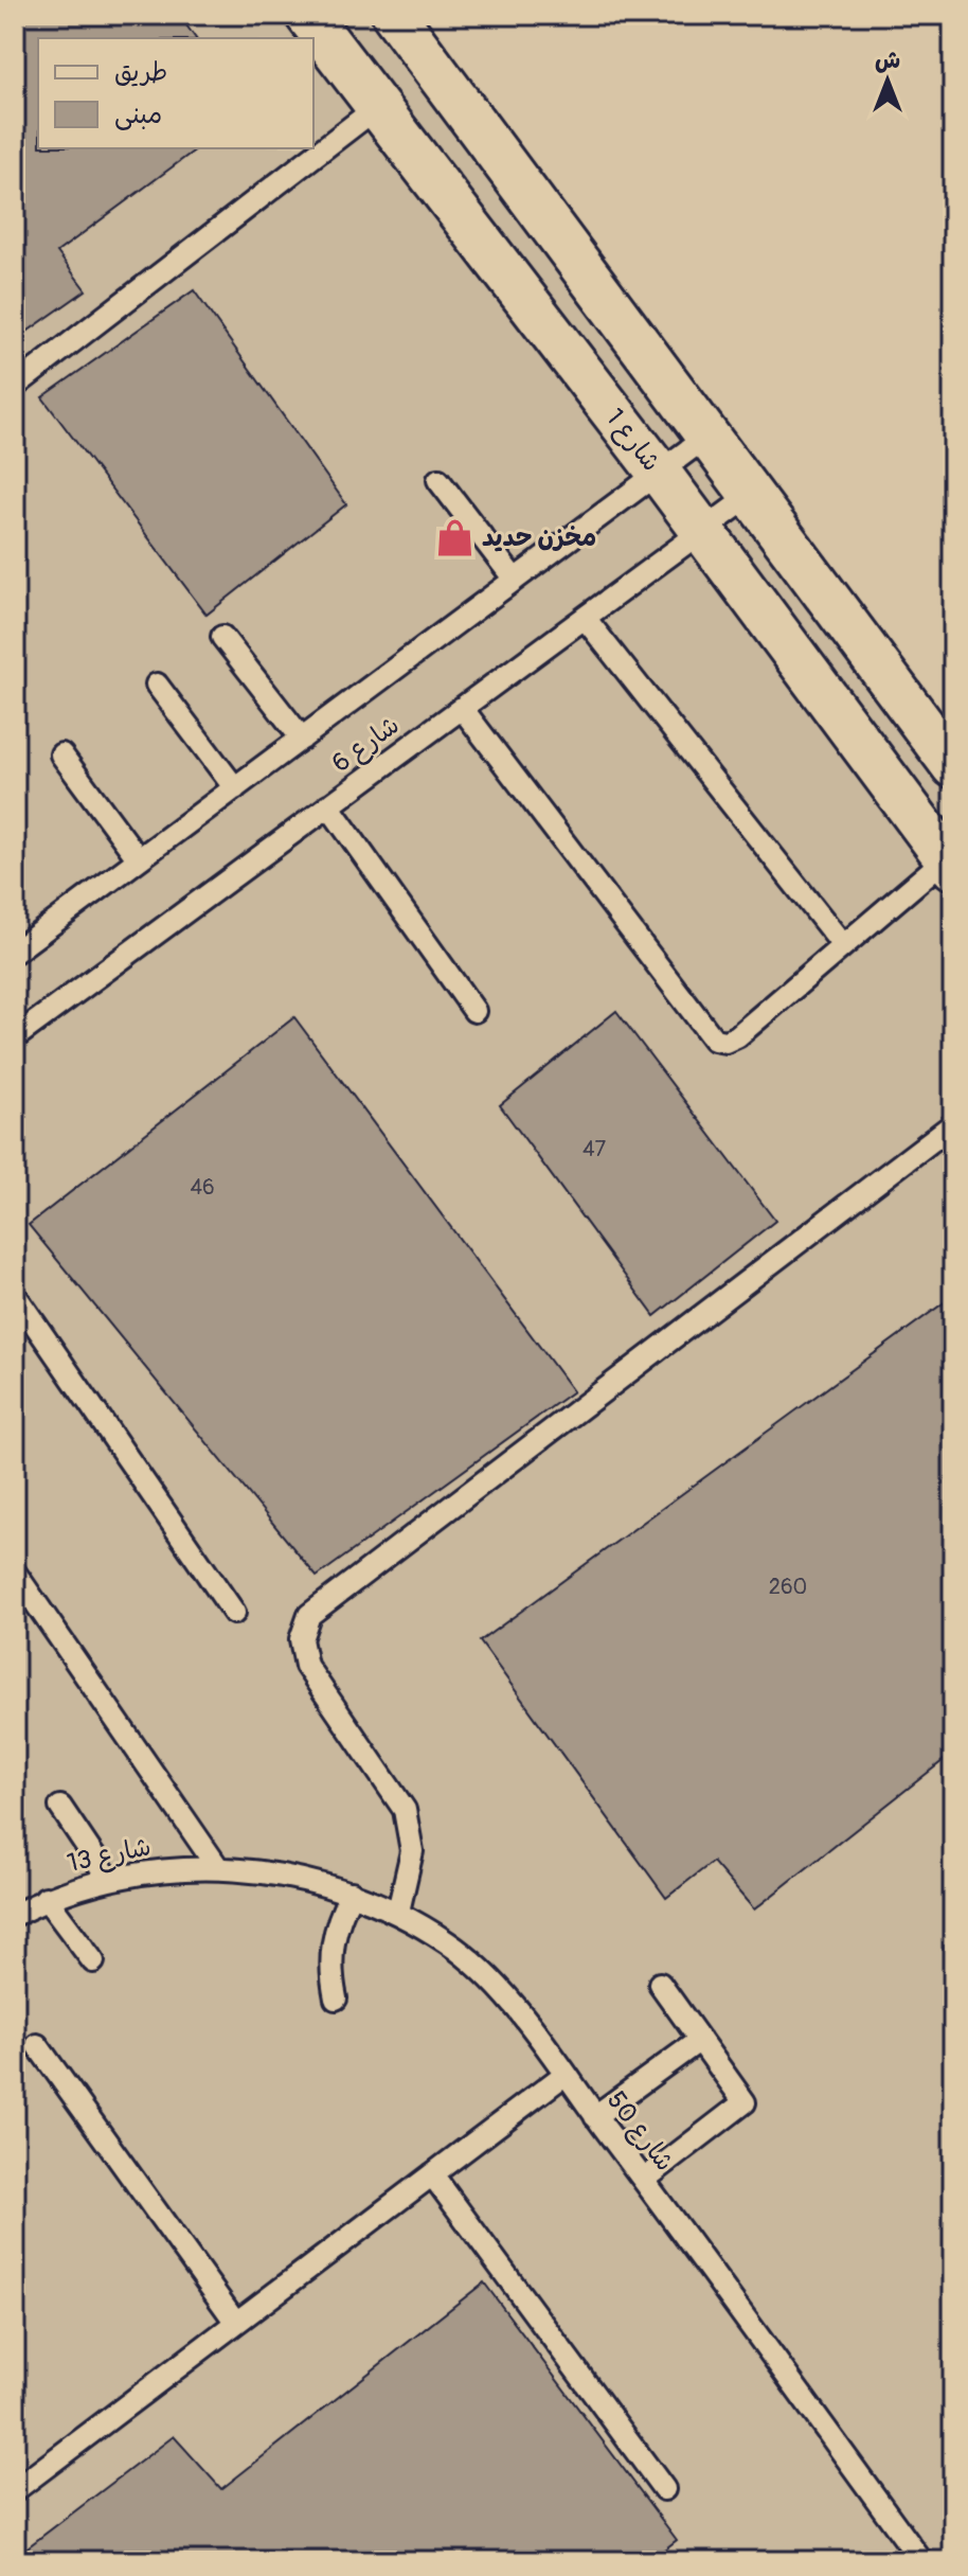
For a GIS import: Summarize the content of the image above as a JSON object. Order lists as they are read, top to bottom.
{
  "streets": {
    "street": ["شارع 1"],
    "lane": ["شارع 6", "شارع 13", "شارع 50"]
  },
  "crossings": [
    ["شارع 1", "شارع 6"],
    ["شارع 13", "شارع 50"]
  ],
  "places": {
    "shop": ["مخزن حديد"]
  },
  "house_numbers": ["47", "46", "260"],
  "legend": ["طريق", "مبنى"],
  "north": "top"
}
